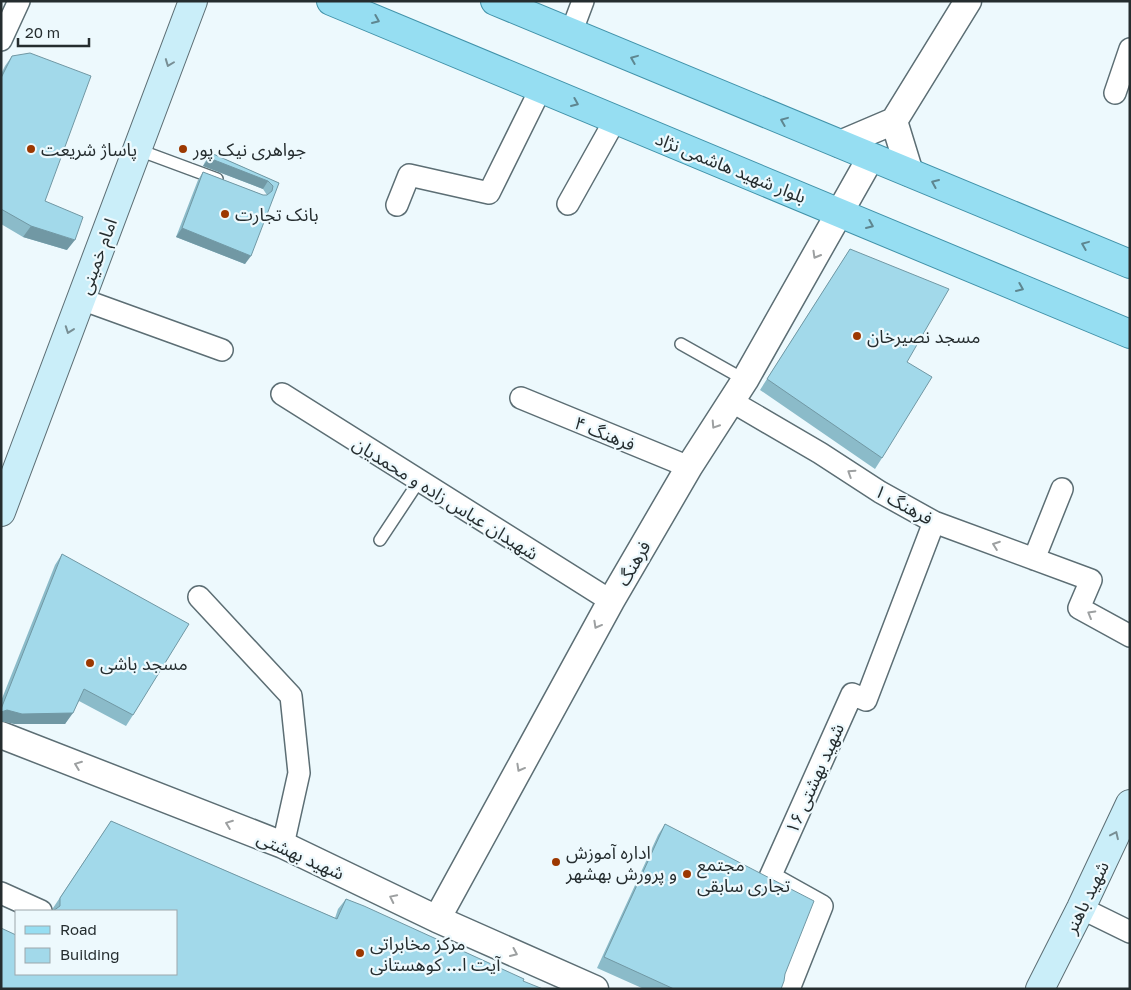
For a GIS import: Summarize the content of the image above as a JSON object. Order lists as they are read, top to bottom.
{
  "streets": {
    "main road": ["بلوار شهید هاشمی نژاد", "امام خمینی", "شهید باهنر"],
    "street": [
      "فرهنگ ۴",
      "شهیدان عباس زاده و محمدیان",
      "فرهنگ ۱",
      "فرهنگ",
      "شهید بهشتی ۱۶",
      "شهید بهشتی"
    ]
  },
  "crossings": [
    ["بلوار شهید هاشمی نژاد", "فرهنگ"],
    ["فرهنگ ۴", "فرهنگ"],
    ["شهیدان عباس زاده و محمدیان", "فرهنگ"],
    ["فرهنگ ۱", "فرهنگ"],
    ["فرهنگ ۱", "شهید بهشتی ۱۶"],
    ["فرهنگ", "شهید بهشتی"]
  ],
  "one_way": [
    "امام خمینی",
    "فرهنگ ۱",
    "فرهنگ",
    "شهید باهنر"
  ],
  "places": [
    "پاساژ شریعت",
    "جواهری نیک پور",
    "بانک تجارت",
    "مسجد نصیرخان",
    "مسجد باشی",
    "اداره آموزش و پرورش بهشهر",
    "مجتمع تجاری سابقی",
    "مرکز مخابراتی آیت ا... کوهستانی"
  ],
  "legend": ["Road", "Building"],
  "scale_bar": "20 m"
}
